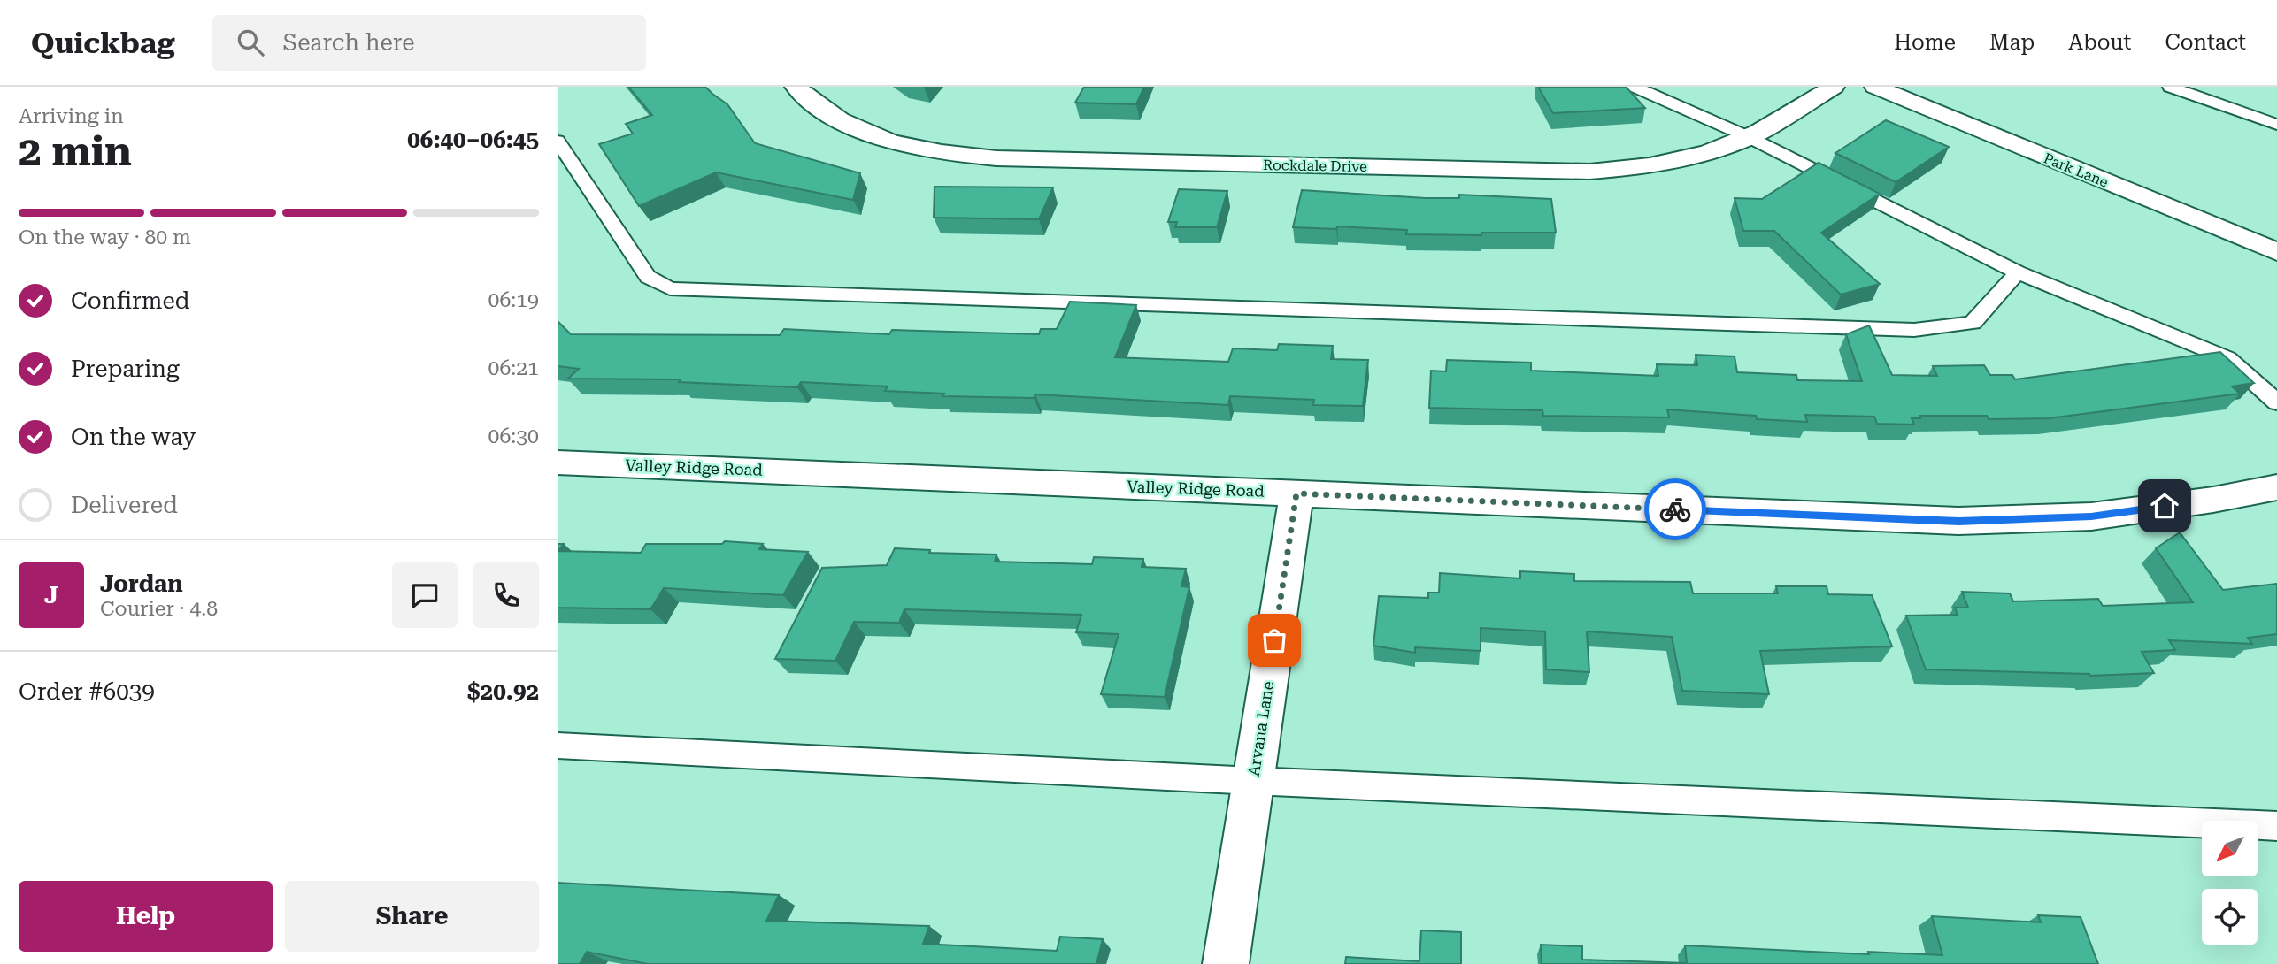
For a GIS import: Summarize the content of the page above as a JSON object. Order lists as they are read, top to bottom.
{
  "streets": {
    "street": [
      "Rockdale Drive",
      "Park Lane",
      "Valley Ridge Road",
      "Arvana Lane"
    ]
  },
  "crossings": [
    ["Valley Ridge Road", "Arvana Lane"]
  ],
  "north": "bottom left",
  "page": {
    "header": "Quickbag",
    "search": "Search here",
    "nav": [
      "Home",
      "Map",
      "About",
      "Contact"
    ],
    "heading": ["2 min", "Arriving in", "06:40–06:45"],
    "panel": [
      "Jordan",
      "Courier · 4.8",
      "Order #6039",
      "$20.92"
    ],
    "bar": "On the way · 80 m",
    "list": [
      ["Confirmed", "06:19"],
      ["Preparing", "06:21"],
      ["On the way", "06:30"],
      "Delivered"
    ],
    "round": "J",
    "buttons": ["Help", "Share"]
  }
}
